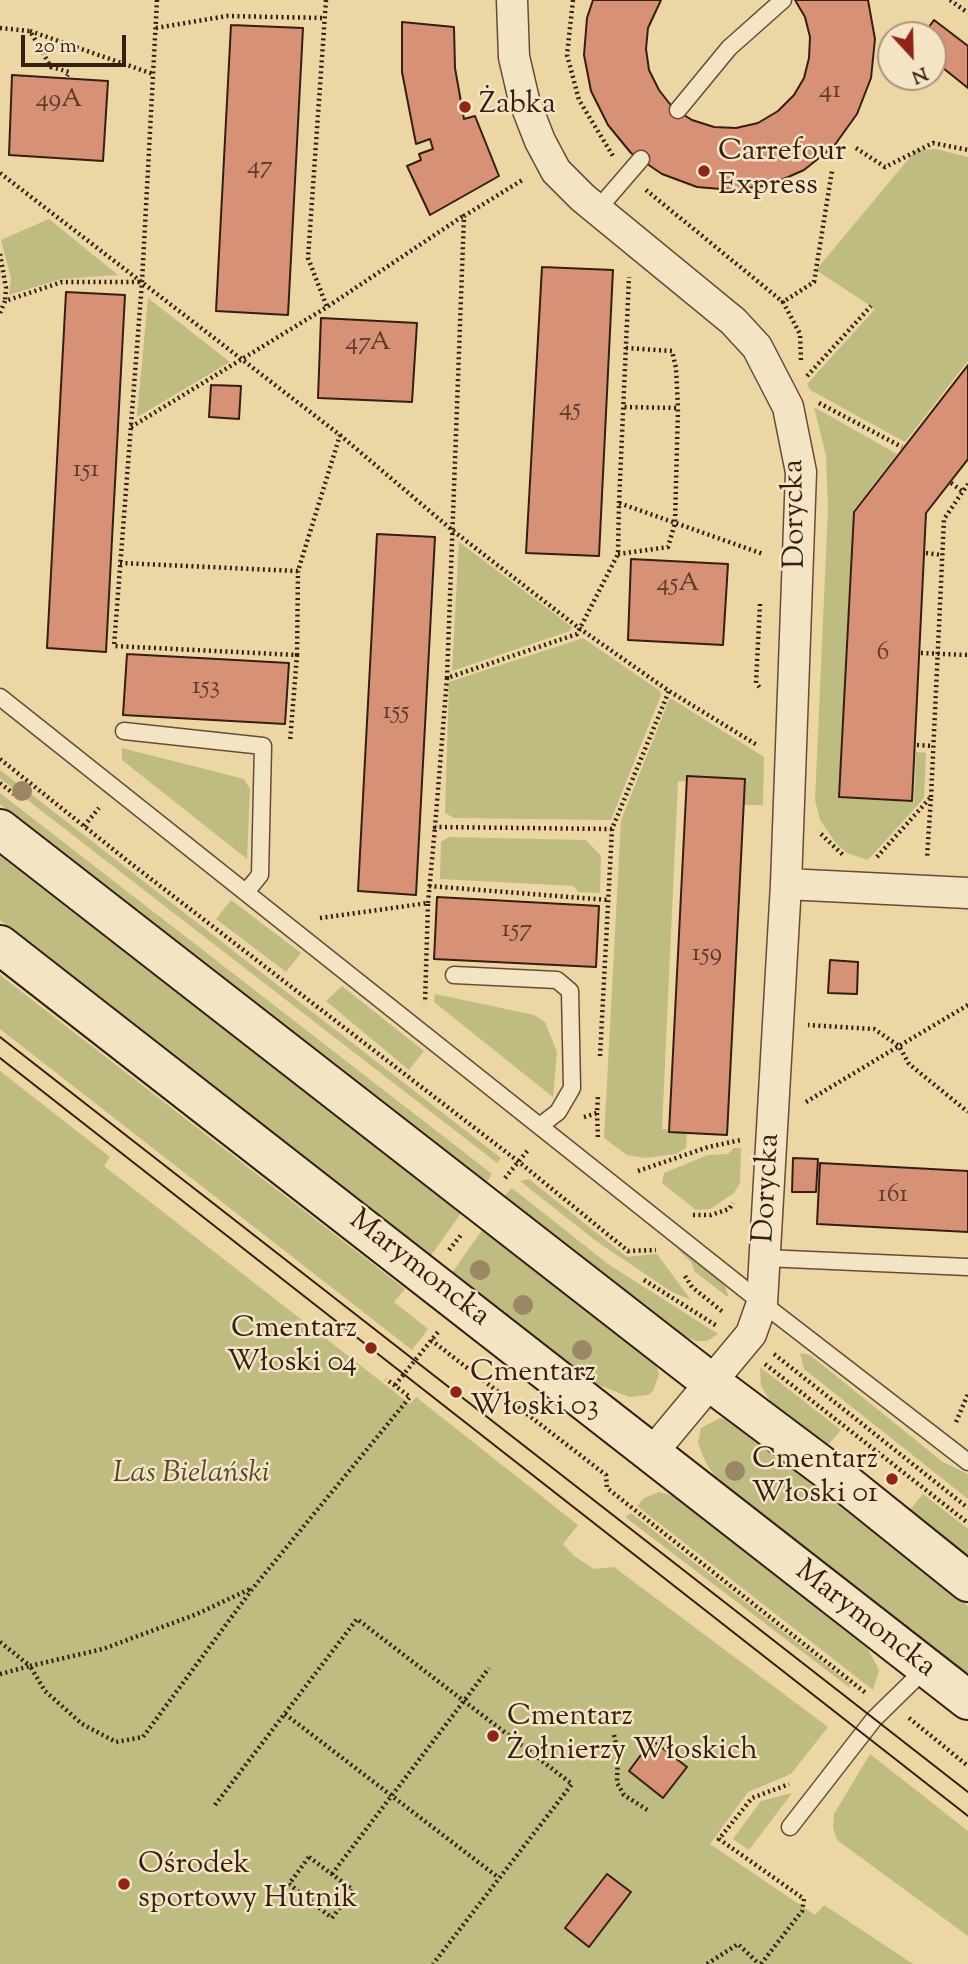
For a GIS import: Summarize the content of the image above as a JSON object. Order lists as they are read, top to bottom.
{
  "streets": {
    "main road": ["Marymoncka"],
    "street": ["Dorycka"]
  },
  "crossings": [
    ["Dorycka", "Marymoncka"]
  ],
  "parks": ["Las Bielański"],
  "places": [
    "Żabka",
    "Carrefour Express",
    "Cmentarz Włoski 04",
    "Cmentarz Włoski 03",
    "Cmentarz Włoski 01",
    "Cmentarz Żołnierzy Włoskich",
    "Ośrodek sportowy Hutnik"
  ],
  "house_numbers": [
    "41",
    "49A",
    "47",
    "47A",
    "45",
    "151",
    "45A",
    "6",
    "153",
    "155",
    "157",
    "159",
    "161"
  ],
  "scale_bar": "20 m",
  "north": "bottom"
}
